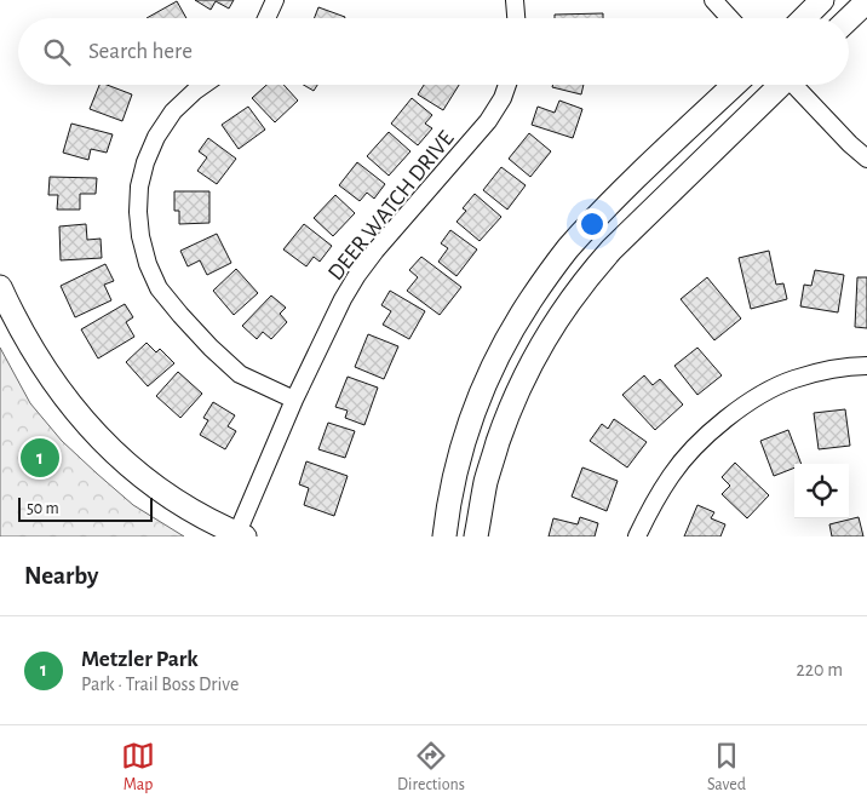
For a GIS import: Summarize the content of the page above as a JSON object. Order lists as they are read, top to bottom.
{
  "streets": {
    "street": ["DEER WATCH DRIVE"]
  },
  "scale_bar": "50 m",
  "page": {
    "search": "Search here",
    "pins": "1",
    "scale": "50 m",
    "heading": "Nearby",
    "list": [
      {
        "mark": "1",
        "name": "Metzler Park",
        "note": "Park · Trail Boss Drive",
        "value": "220 m"
      }
    ],
    "nav": ["Map", "Directions", "Saved"]
  }
}
